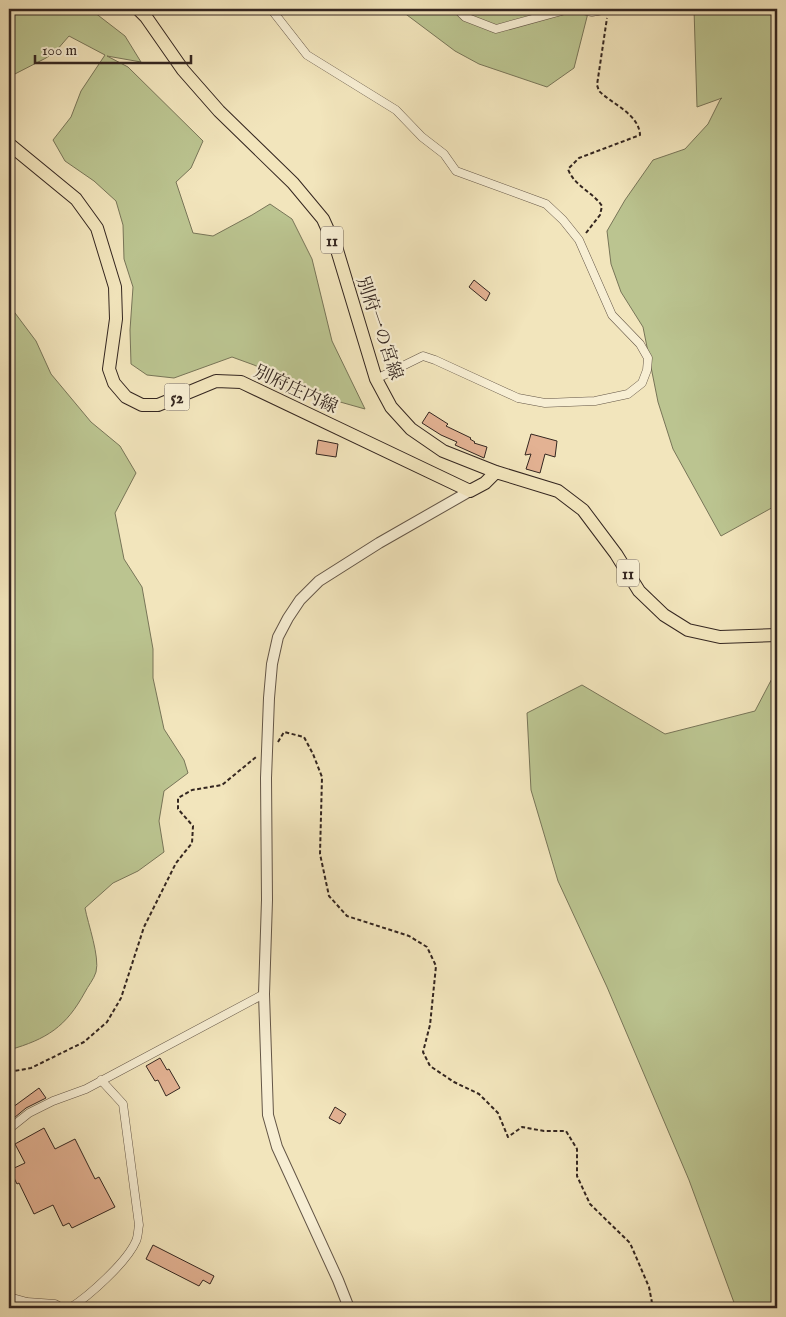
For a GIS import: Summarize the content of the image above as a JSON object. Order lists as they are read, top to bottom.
{
  "streets": {
    "main road": [
      "11",
      "別府一の宮線",
      "別府庄内線",
      "52"
    ]
  },
  "scale_bar": "100 m"
}
